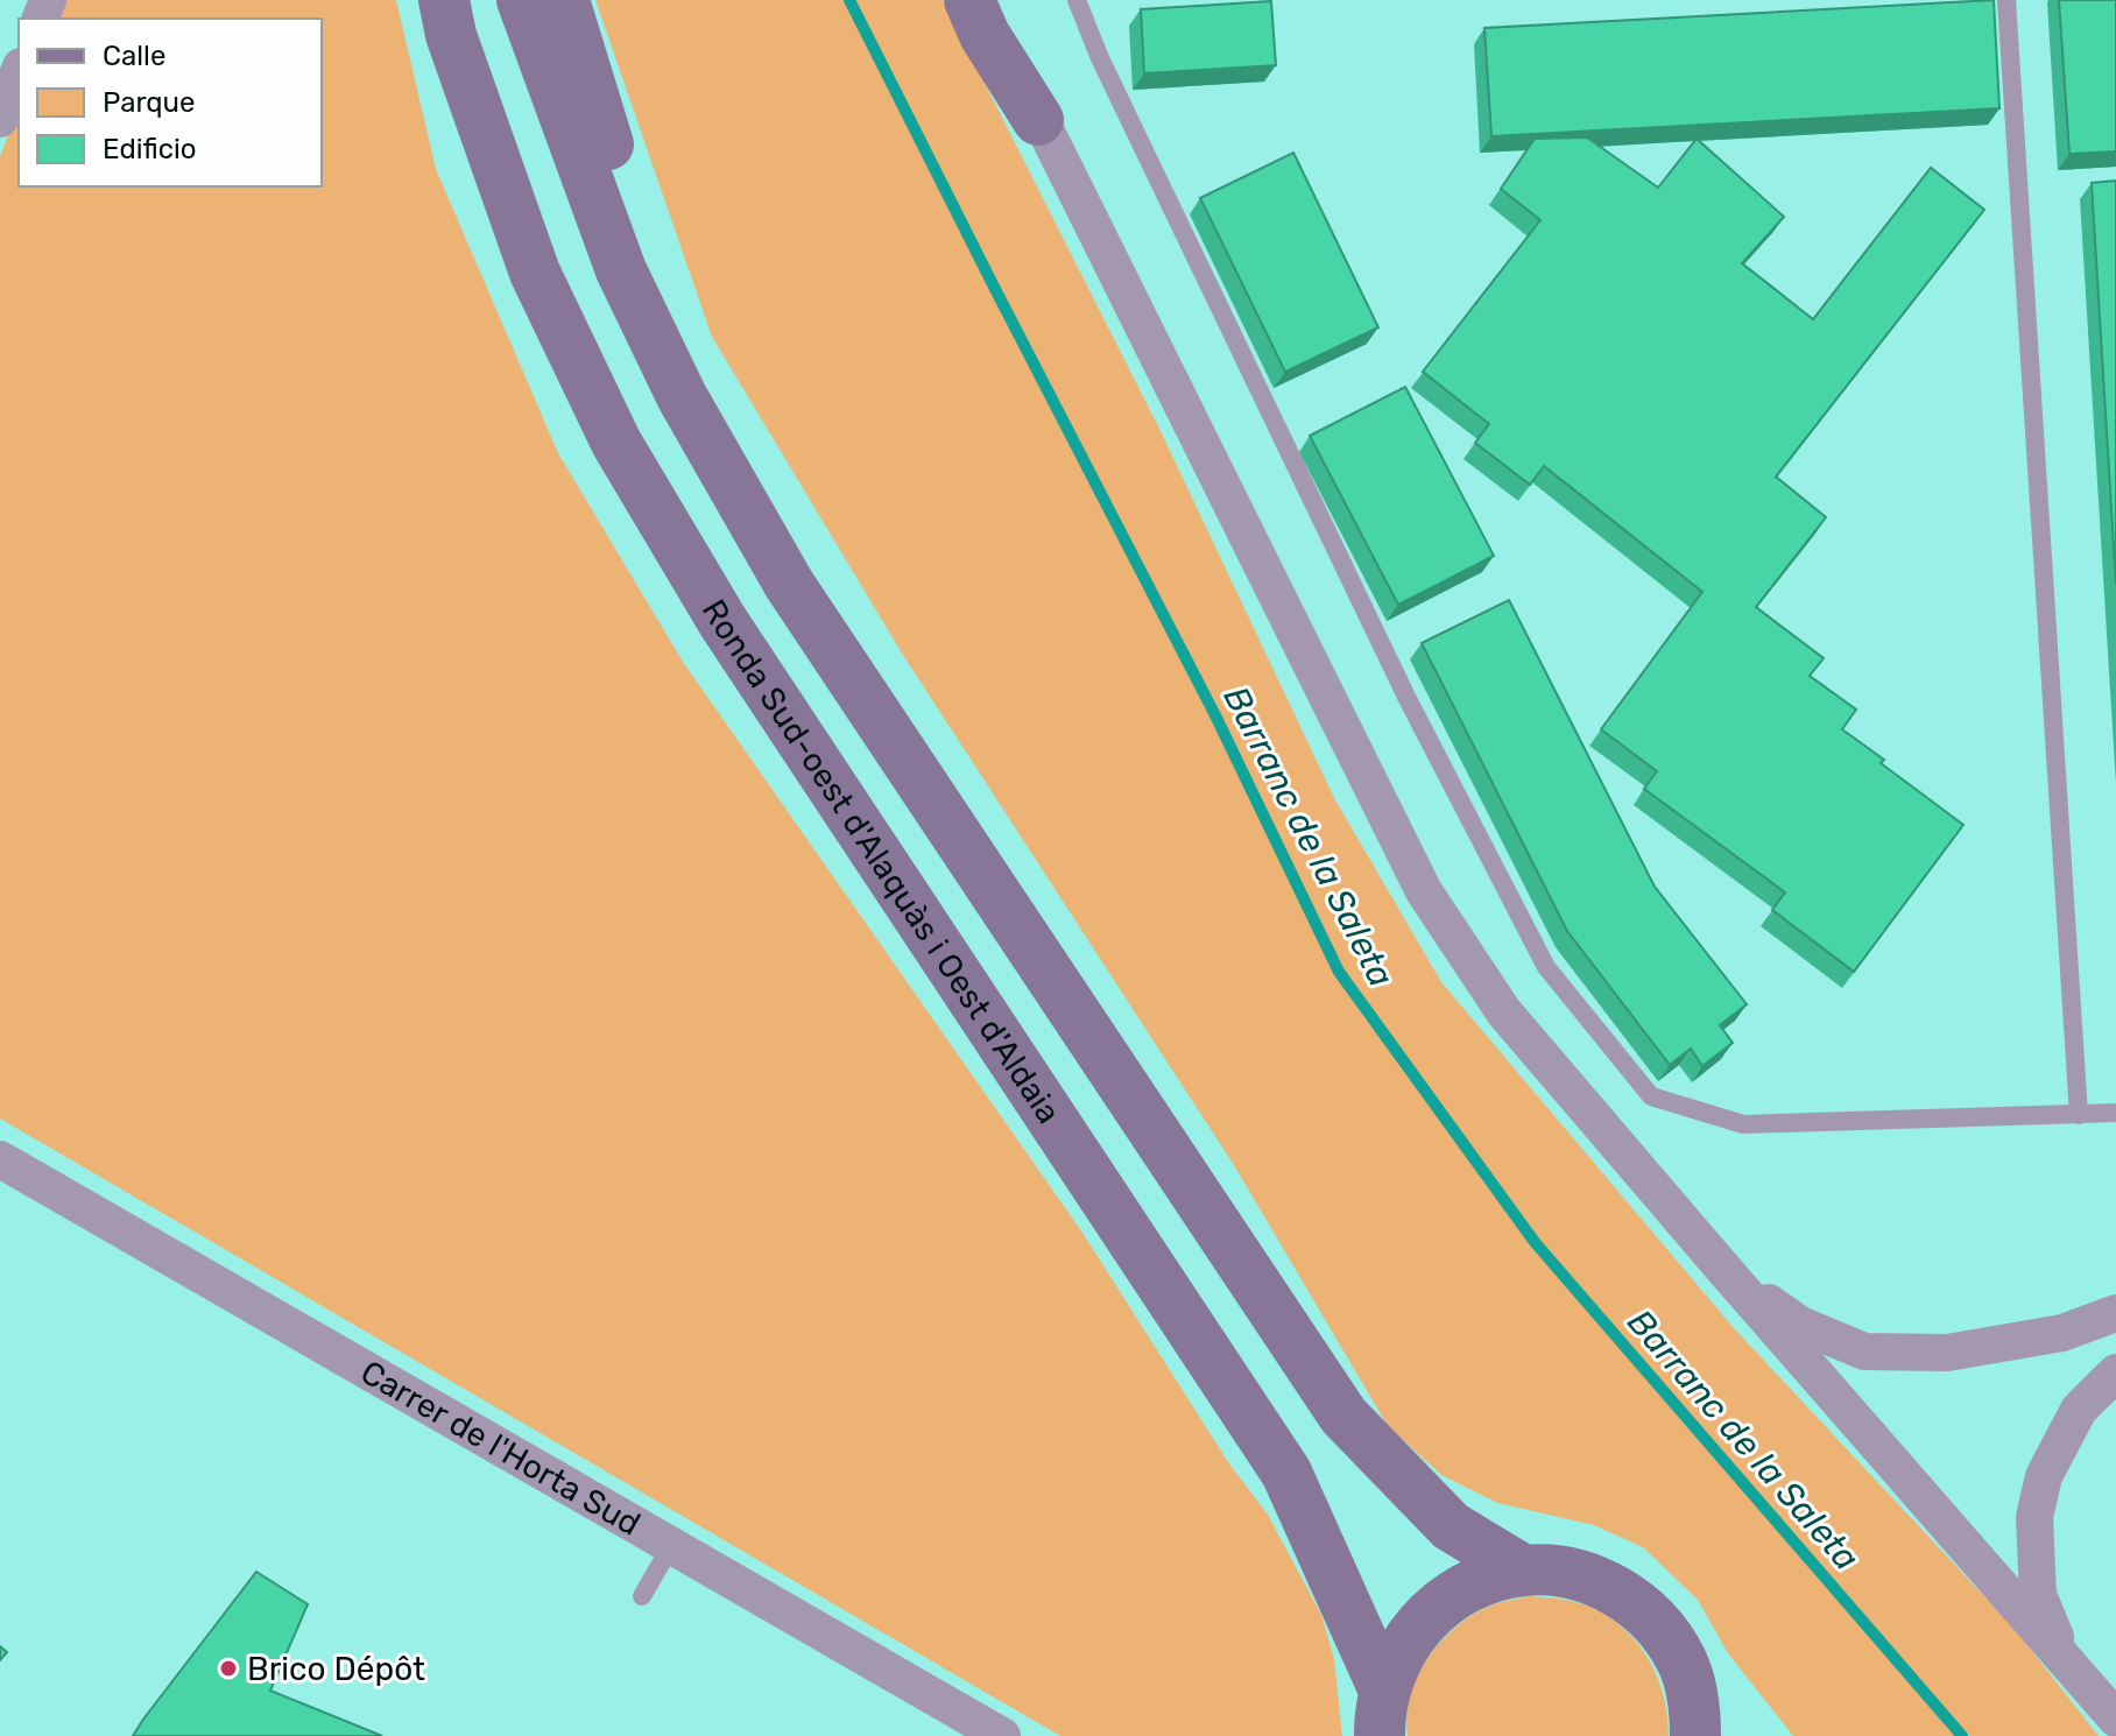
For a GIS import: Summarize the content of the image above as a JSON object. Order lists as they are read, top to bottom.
{
  "streets": {
    "main road": ["Ronda Sud-oest d'Alaquàs i Oest d'Aldaia"],
    "street": ["Carrer de l'Horta Sud"]
  },
  "water": ["Barranc de la Saleta"],
  "places": ["Brico Dépôt"],
  "legend": ["Calle", "Parque", "Edificio"]
}
